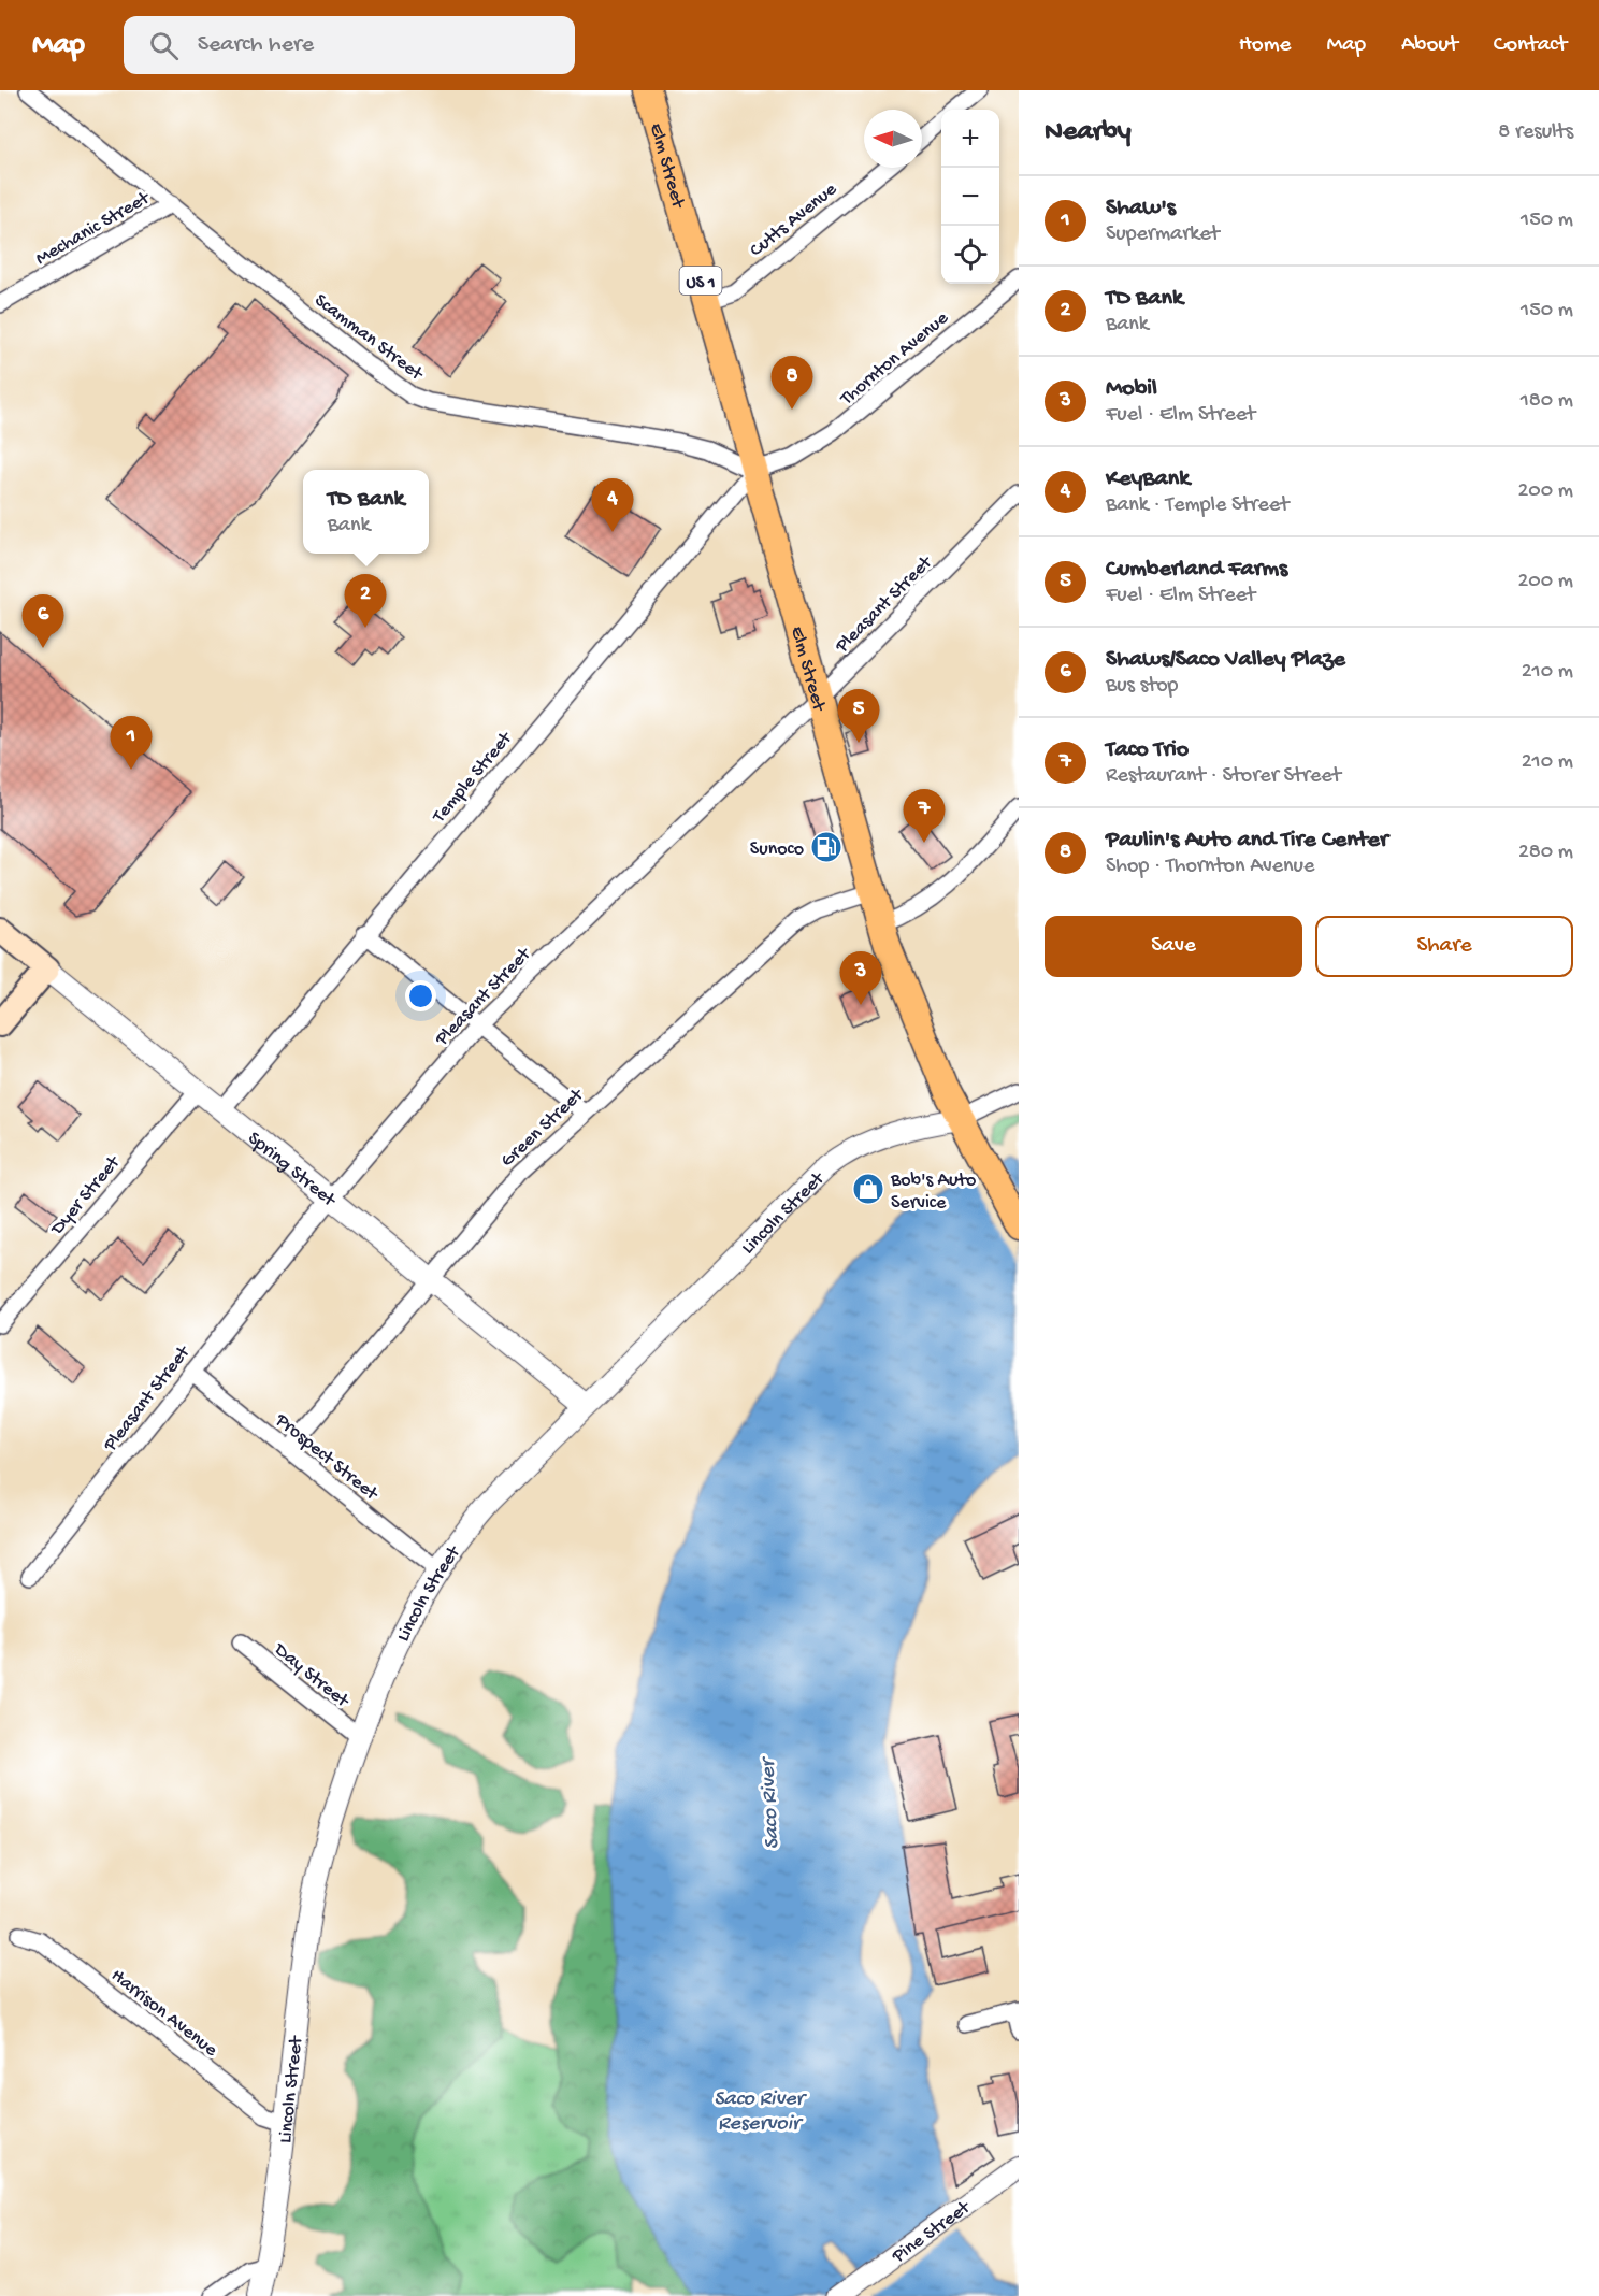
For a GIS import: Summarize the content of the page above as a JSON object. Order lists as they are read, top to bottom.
{
  "streets": {
    "main road": ["Elm Street", "US 1", "Spring Street"],
    "street": [
      "Cutts Avenue",
      "Mechanic Street",
      "Scamman Street",
      "Thornton Avenue",
      "Pleasant Street",
      "Temple Street",
      "Green Street",
      "Dyer Street",
      "Lincoln Street",
      "Prospect Street",
      "Day Street",
      "Harrison Avenue",
      "Pine Street"
    ]
  },
  "crossings": [
    ["Elm Street", "Cutts Avenue"],
    ["Elm Street", "Scamman Street"],
    ["Elm Street", "Thornton Avenue"],
    ["Elm Street", "Pleasant Street"],
    ["Elm Street", "Temple Street"],
    ["Elm Street", "Green Street"],
    ["Elm Street", "Lincoln Street"],
    ["Mechanic Street", "Scamman Street"],
    ["Scamman Street", "Thornton Avenue"],
    ["Scamman Street", "Temple Street"],
    ["Thornton Avenue", "Temple Street"],
    ["Pleasant Street", "Spring Street"],
    ["Pleasant Street", "Prospect Street"],
    ["Temple Street", "Spring Street"],
    ["Green Street", "Spring Street"],
    ["Green Street", "Prospect Street"],
    ["Spring Street", "Dyer Street"],
    ["Spring Street", "Lincoln Street"],
    ["Lincoln Street", "Prospect Street"],
    ["Lincoln Street", "Day Street"],
    ["Lincoln Street", "Harrison Avenue"]
  ],
  "water": ["Saco River", "Saco River Reservoir"],
  "places": {
    "fuel station": ["Sunoco"],
    "shop": ["Bob's Auto Service"]
  },
  "north": "left",
  "page": {
    "header": "Map",
    "search": "Search here",
    "nav": [
      "Home",
      "Map",
      "About",
      "Contact"
    ],
    "heading": ["Nearby", "8 results"],
    "map_buttons": ["+", "−"],
    "list": [
      {
        "mark": "1",
        "name": "Shaw's",
        "note": "Supermarket",
        "value": "150 m"
      },
      {
        "mark": "2",
        "name": "TD Bank",
        "note": "Bank",
        "value": "150 m"
      },
      {
        "mark": "3",
        "name": "Mobil",
        "note": "Fuel · Elm Street",
        "value": "180 m"
      },
      {
        "mark": "4",
        "name": "KeyBank",
        "note": "Bank · Temple Street",
        "value": "200 m"
      },
      {
        "mark": "5",
        "name": "Cumberland Farms",
        "note": "Fuel · Elm Street",
        "value": "200 m"
      },
      {
        "mark": "6",
        "name": "Shaws/Saco Valley Plaze",
        "note": "Bus stop",
        "value": "210 m"
      },
      {
        "mark": "7",
        "name": "Taco Trio",
        "note": "Restaurant · Storer Street",
        "value": "210 m"
      },
      {
        "mark": "8",
        "name": "Paulin's Auto and Tire Center",
        "note": "Shop · Thornton Avenue",
        "value": "280 m"
      }
    ],
    "pins": [
      "8",
      "4",
      "2",
      "6",
      "5",
      "1",
      "7",
      "3"
    ],
    "popup": ["TD Bank", "Bank"],
    "buttons": ["Save", "Share"]
  }
}
